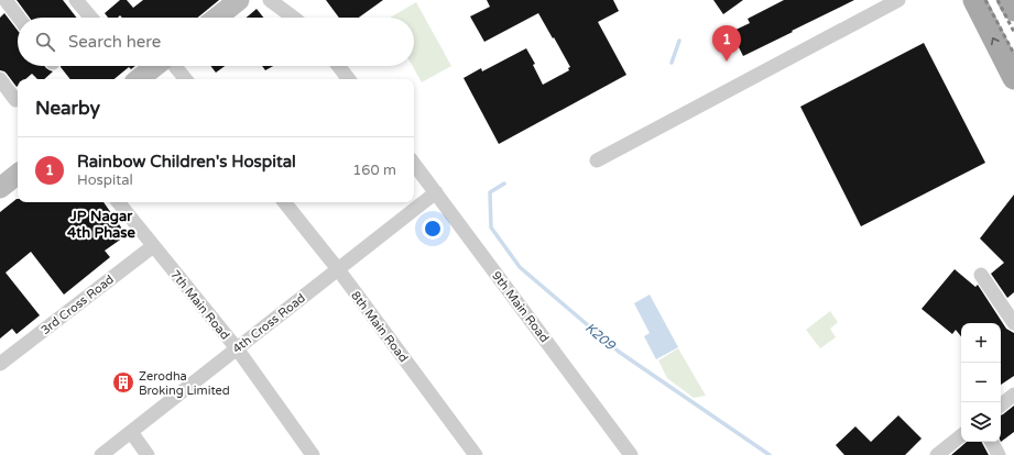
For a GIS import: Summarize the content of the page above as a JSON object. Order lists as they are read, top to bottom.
{
  "streets": {
    "street": [
      "3rd Cross Road",
      "7th Main Road",
      "9th Main Road",
      "4th Cross Road",
      "8th Main Road"
    ]
  },
  "crossings": [
    ["3rd Cross Road", "7th Main Road"],
    ["7th Main Road", "4th Cross Road"],
    ["9th Main Road", "4th Cross Road"],
    ["4th Cross Road", "8th Main Road"]
  ],
  "districts": ["JP Nagar 4th Phase"],
  "water": ["K209"],
  "places": {
    "building": ["Zerodha Broking Limited"]
  },
  "page": {
    "search": "Search here",
    "pins": "1",
    "heading": "Nearby",
    "list": [
      {
        "mark": "1",
        "name": "Rainbow Children's Hospital",
        "note": "Hospital",
        "value": "160 m"
      }
    ],
    "map_buttons": ["+", "−"]
  }
}
